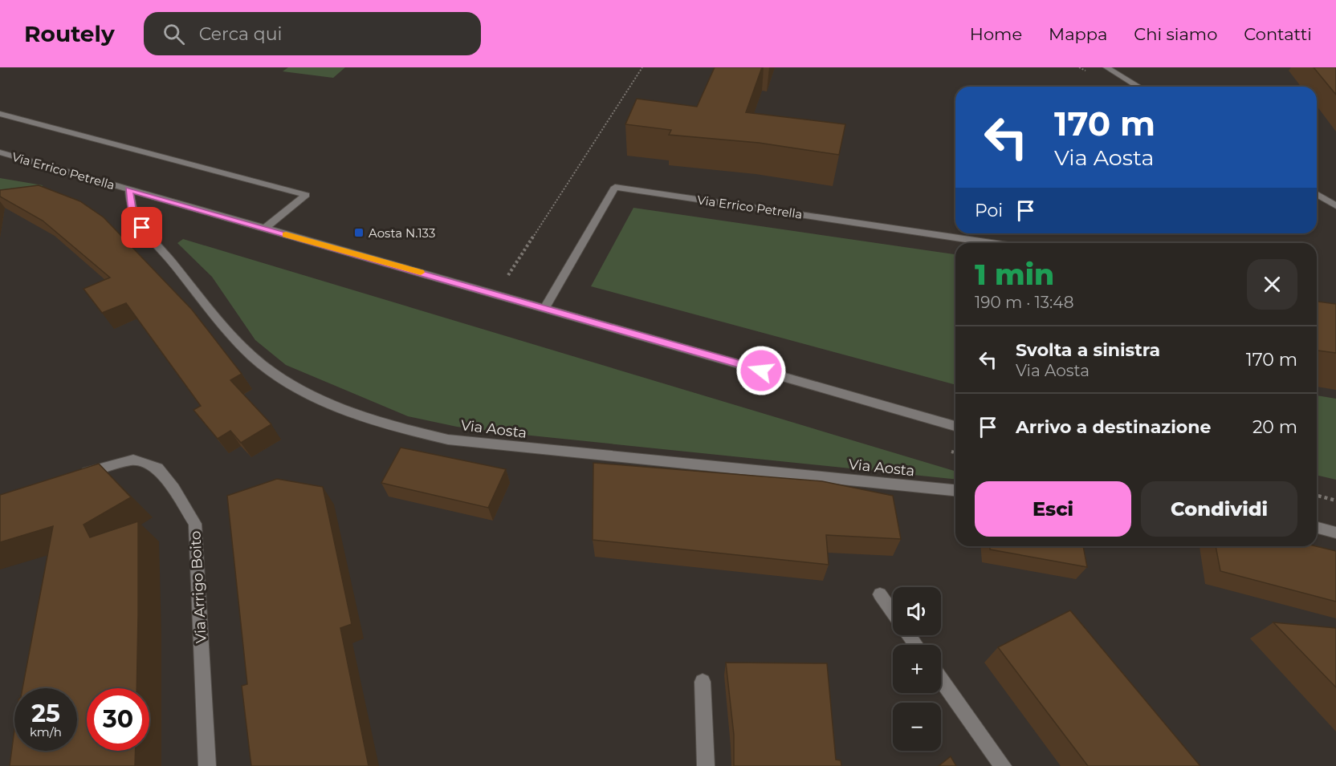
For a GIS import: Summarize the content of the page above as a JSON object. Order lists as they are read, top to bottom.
{
  "streets": {
    "street": ["Via Errico Petrella", "Via Aosta", "Via Arrigo Boito"]
  },
  "crossings": [
    ["Via Errico Petrella", "Via Aosta"]
  ],
  "places": {
    "transit": ["Aosta N.133"]
  },
  "page": {
    "header": "Routely",
    "search": "Cerca qui",
    "nav": [
      "Home",
      "Mappa",
      "Chi siamo",
      "Contatti"
    ],
    "turn": ["170 m", "Via Aosta"],
    "then": "Poi",
    "heading": ["1 min", "190 m · 13:48"],
    "list": [
      {
        "name": "Svolta a sinistra",
        "note": "Via Aosta",
        "value": "170 m"
      },
      {
        "name": "Arrivo a destinazione",
        "value": "20 m"
      }
    ],
    "buttons": ["Esci", "Condividi"],
    "map_buttons": ["+", "−"],
    "speed": "25 km/h",
    "limit": "30"
  }
}
